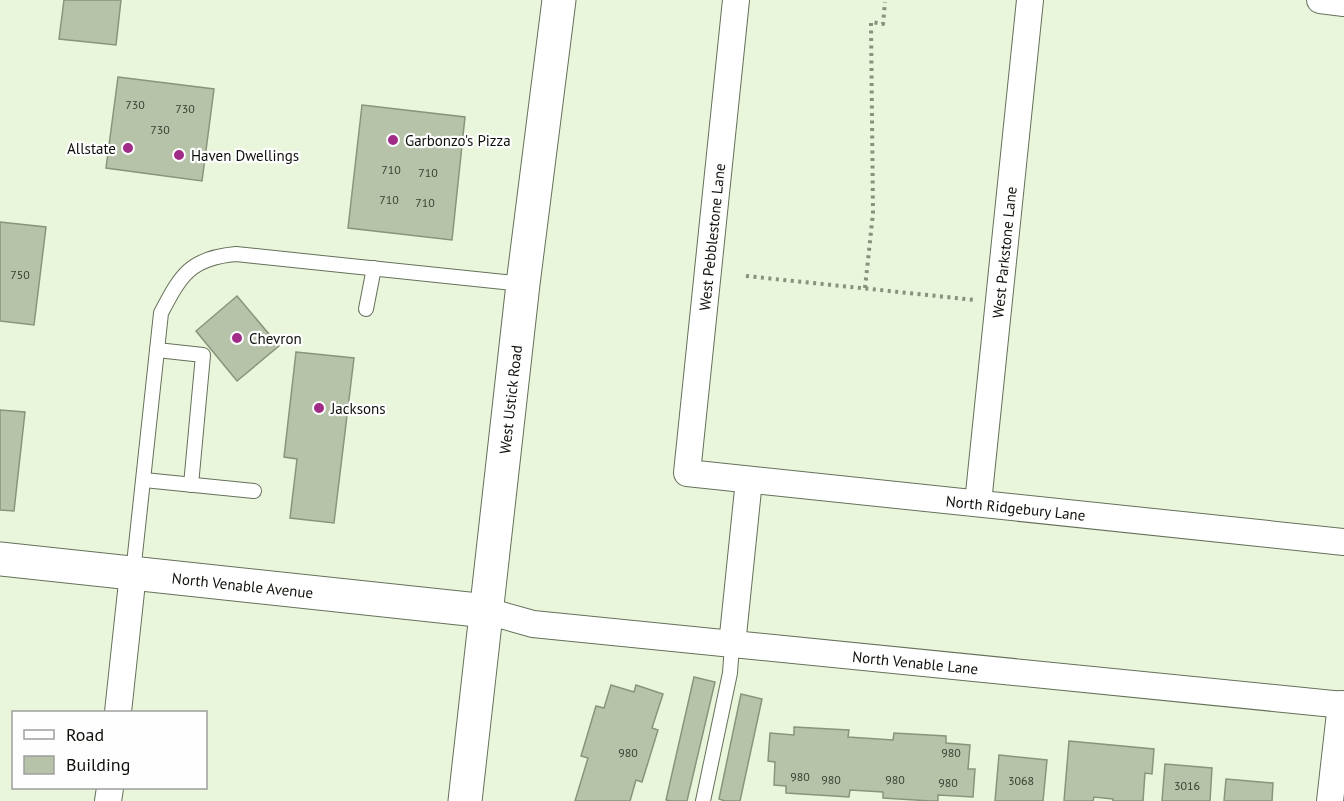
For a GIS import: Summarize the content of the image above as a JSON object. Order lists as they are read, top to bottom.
{
  "streets": {
    "main road": ["West Ustick Road", "North Venable Avenue"],
    "street": [
      "West Pebblestone Lane",
      "West Parkstone Lane",
      "North Ridgebury Lane",
      "North Venable Lane"
    ]
  },
  "crossings": [
    ["West Pebblestone Lane", "North Ridgebury Lane"],
    ["West Parkstone Lane", "North Ridgebury Lane"],
    ["West Ustick Road", "North Venable Avenue"],
    ["West Ustick Road", "North Venable Lane"],
    ["North Venable Avenue", "North Venable Lane"]
  ],
  "places": [
    "Garbonzo's Pizza",
    "Allstate",
    "Haven Dwellings",
    "Chevron",
    "Jacksons"
  ],
  "house_numbers": [
    "730",
    "730",
    "730",
    "710",
    "710",
    "710",
    "710",
    "750",
    "980",
    "980",
    "980",
    "980",
    "980",
    "3068",
    "980",
    "3016"
  ],
  "legend": ["Road", "Building"]
}
